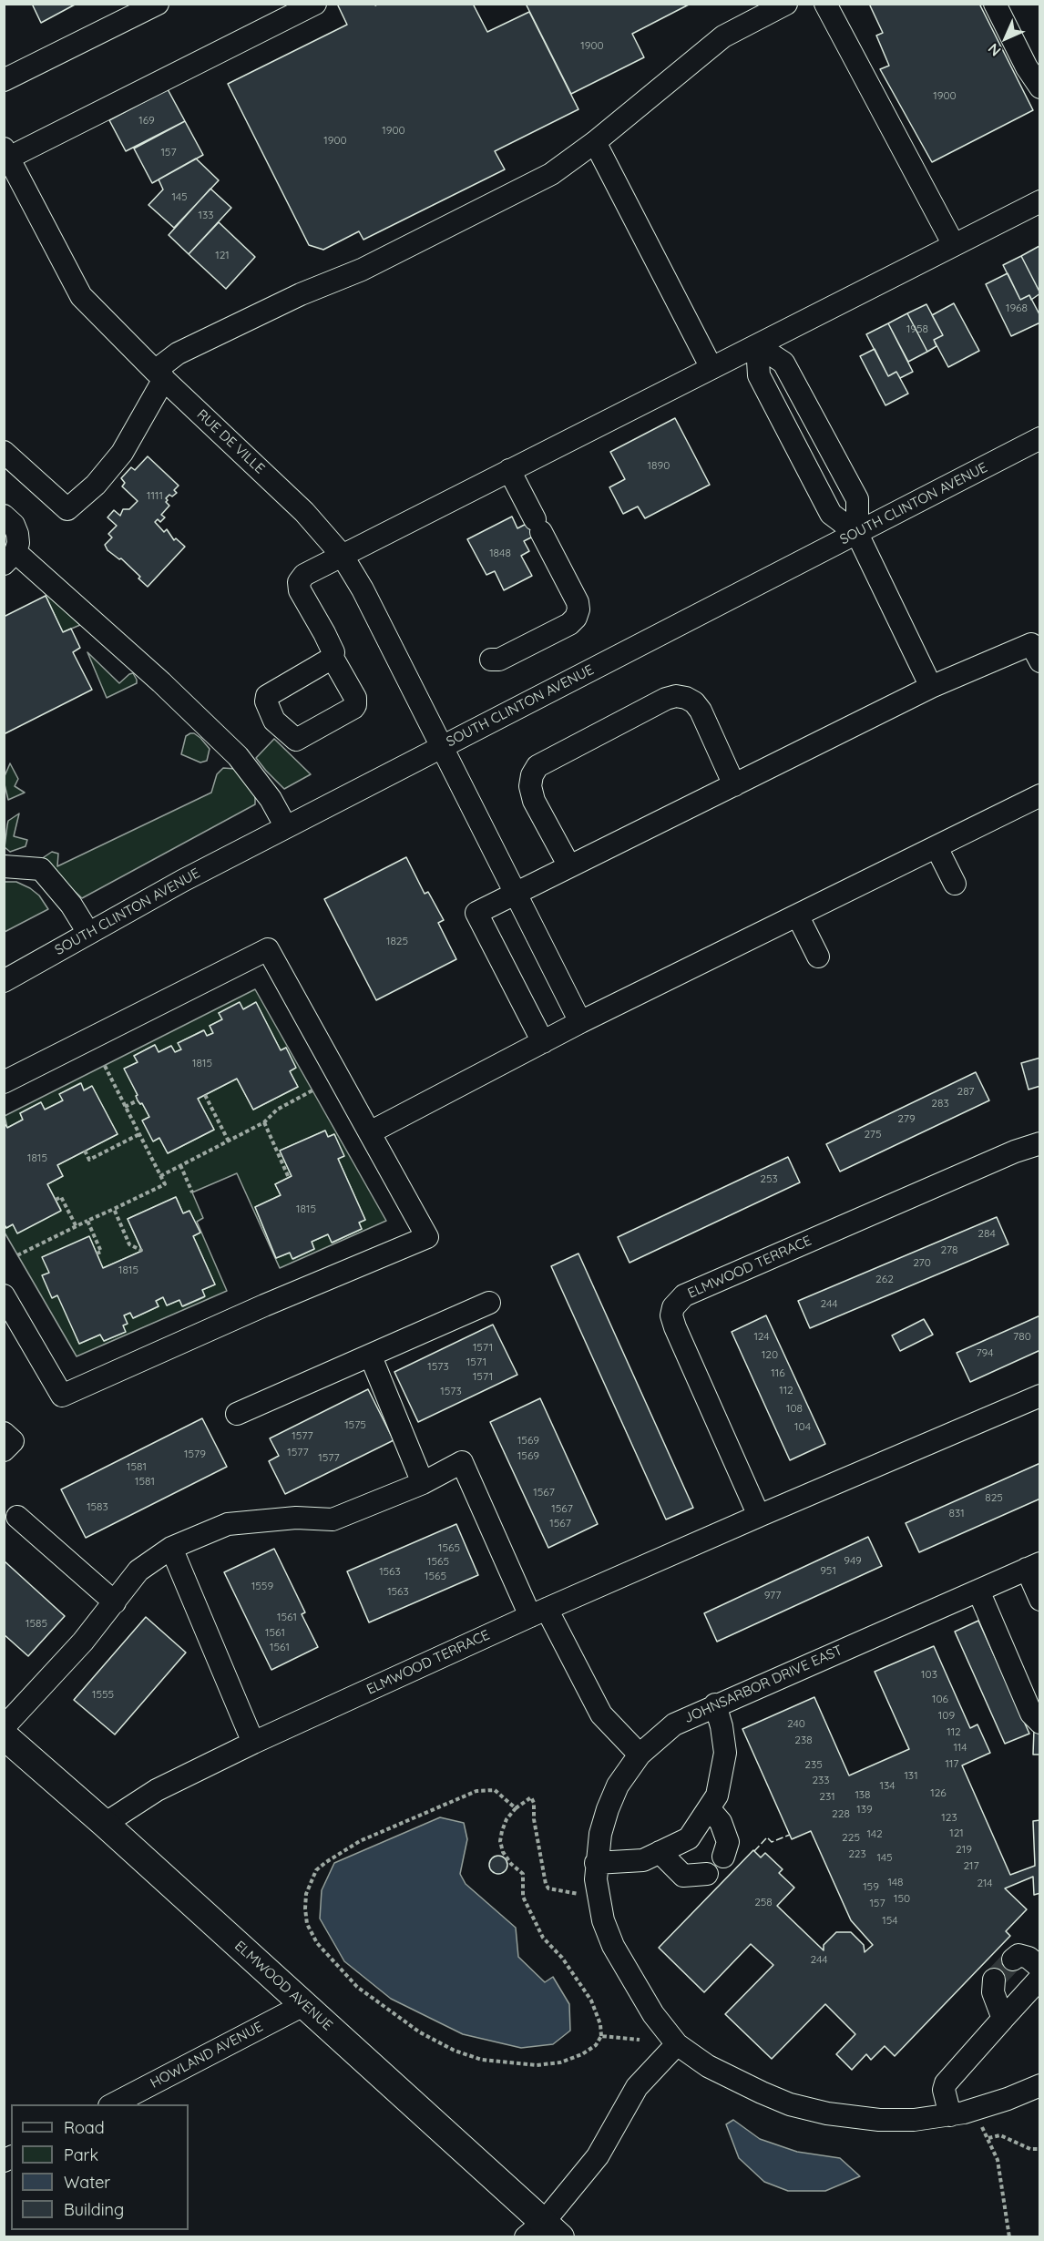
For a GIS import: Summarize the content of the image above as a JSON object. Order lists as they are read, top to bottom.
{
  "streets": {
    "main road": ["ELMWOOD AVENUE"],
    "street": [
      "RUE DE VILLE",
      "SOUTH CLINTON AVENUE",
      "ELMWOOD TERRACE",
      "JOHNSARBOR DRIVE EAST",
      "HOWLAND AVENUE"
    ]
  },
  "crossings": [
    ["RUE DE VILLE", "SOUTH CLINTON AVENUE"],
    ["ELMWOOD TERRACE", "ELMWOOD AVENUE"],
    ["ELMWOOD AVENUE", "HOWLAND AVENUE"]
  ],
  "house_numbers": [
    "1900",
    "1900",
    "169",
    "1900",
    "1900",
    "157",
    "145",
    "133",
    "121",
    "1968",
    "1958",
    "1890",
    "1111",
    "1848",
    "1825",
    "1815",
    "287",
    "283",
    "279",
    "275",
    "1815",
    "253",
    "1815",
    "284",
    "278",
    "270",
    "1815",
    "262",
    "244",
    "124",
    "780",
    "1571",
    "794",
    "120",
    "1571",
    "1573",
    "116",
    "1571",
    "112",
    "1573",
    "108",
    "1575",
    "104",
    "1577",
    "1569",
    "1577",
    "1579",
    "1569",
    "1577",
    "1581",
    "1581",
    "1567",
    "825",
    "1583",
    "1567",
    "831",
    "1567",
    "1565",
    "949",
    "1565",
    "951",
    "1563",
    "1565",
    "1559",
    "1563",
    "977",
    "1561",
    "1585",
    "1561",
    "1561",
    "103",
    "1555",
    "106",
    "109",
    "240",
    "112",
    "238",
    "114",
    "117",
    "235",
    "131",
    "233",
    "134",
    "126",
    "138",
    "231",
    "139",
    "228",
    "123",
    "121",
    "142",
    "225",
    "219",
    "223",
    "145",
    "217",
    "148",
    "214",
    "159",
    "150",
    "258",
    "157",
    "154",
    "244"
  ],
  "legend": [
    "Road",
    "Park",
    "Water",
    "Building"
  ],
  "north": "bottom left"
}
